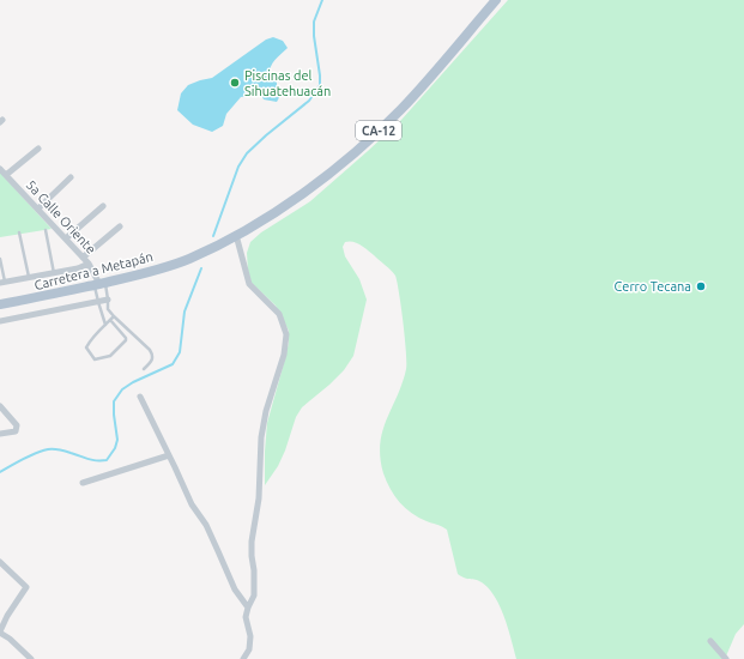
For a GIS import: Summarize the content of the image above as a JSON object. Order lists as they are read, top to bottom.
{
  "streets": {
    "main road": ["CA-12", "Carretera a Metapán"],
    "street": ["5a Calle Oriente"]
  },
  "crossings": [
    ["5a Calle Oriente", "Carretera a Metapán"]
  ],
  "places": ["Piscinas del Sihuatehuacán", "Cerro Tecana"]
}
